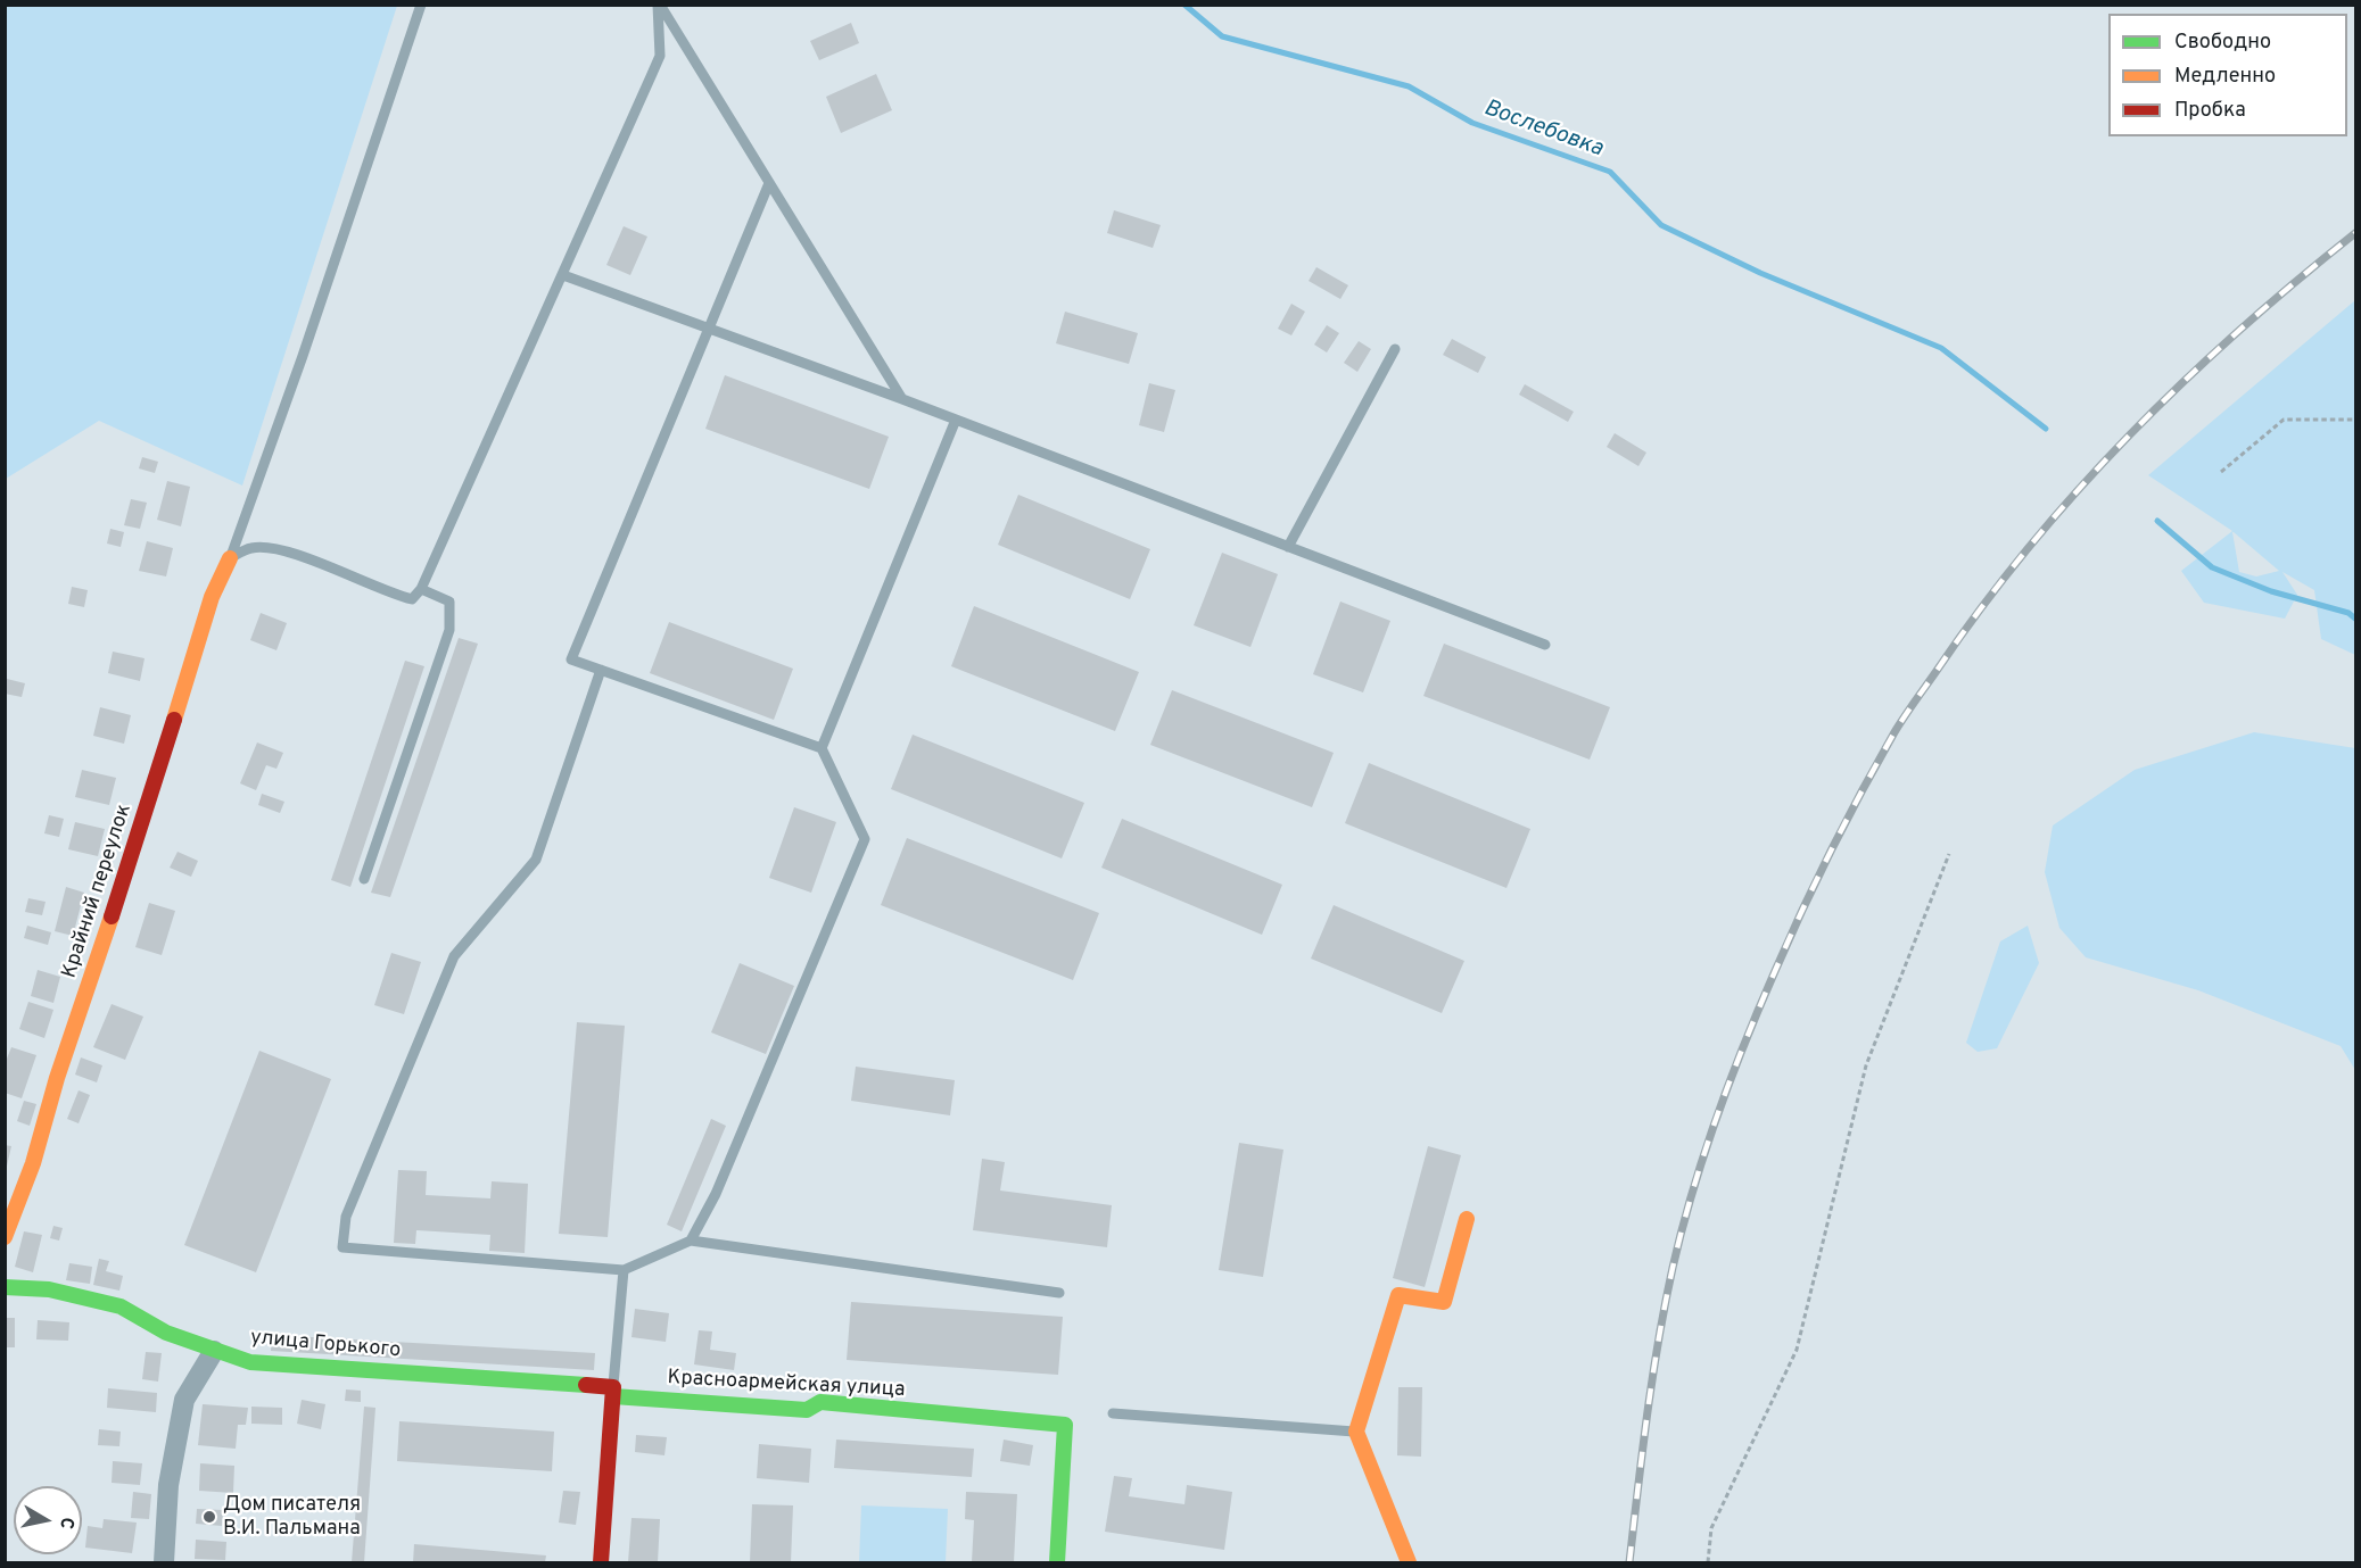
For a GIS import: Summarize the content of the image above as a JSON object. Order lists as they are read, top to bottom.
{
  "streets": {
    "street": ["Крайний переулок", "улица Горького", "Красноармейская улица"]
  },
  "crossings": [
    ["улица Горького", "Красноармейская улица"]
  ],
  "water": ["Вослебовка"],
  "places": ["Дом писателя В.И. Пальмана"],
  "legend": ["Свободно", "Медленно", "Пробка"],
  "north": "right"
}
